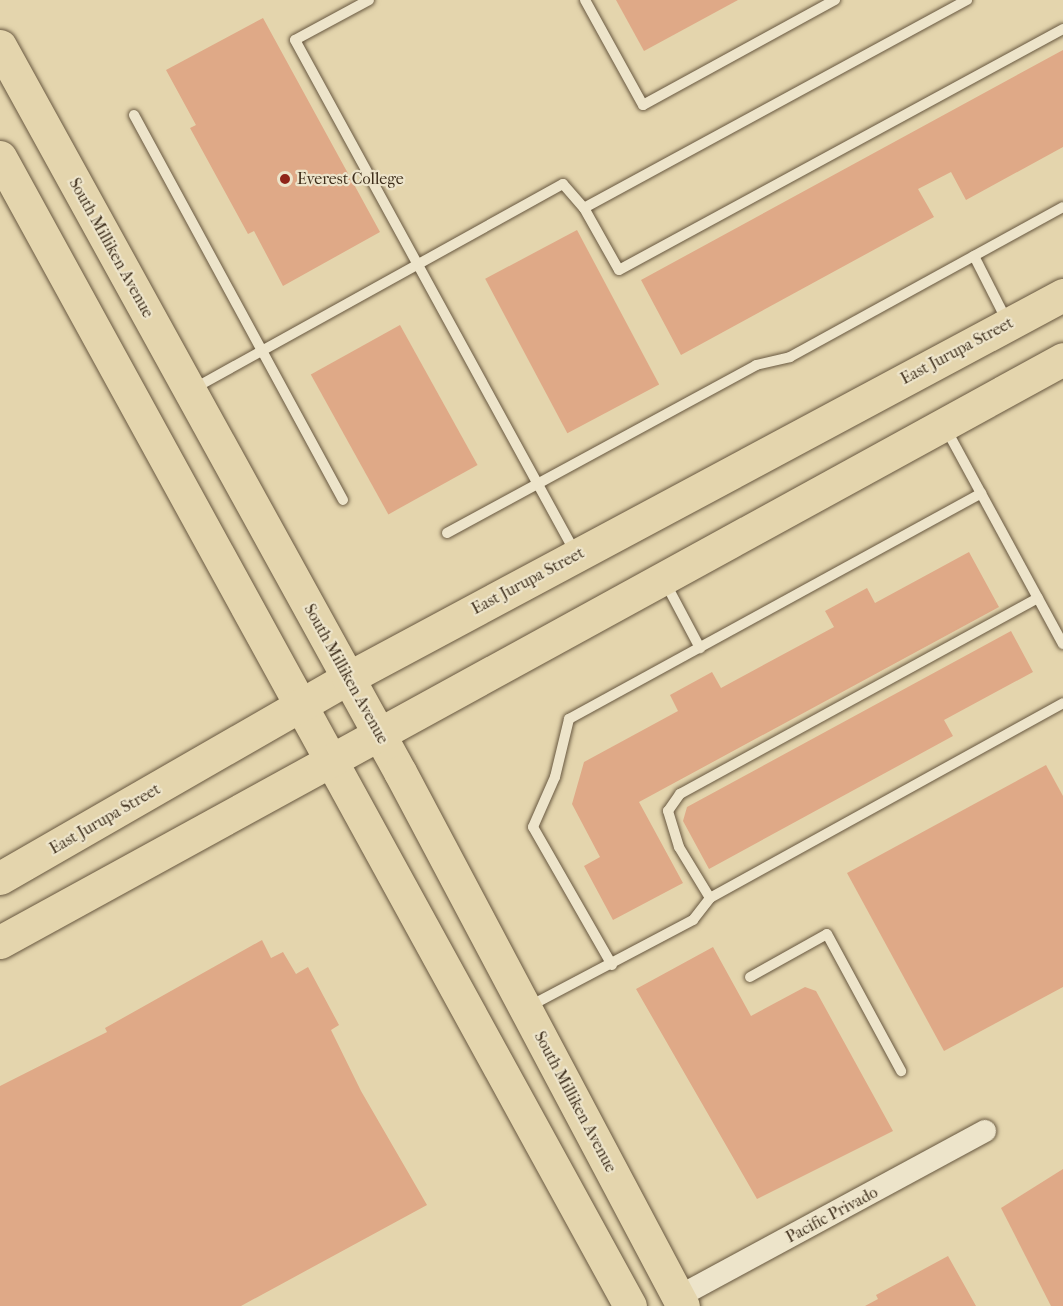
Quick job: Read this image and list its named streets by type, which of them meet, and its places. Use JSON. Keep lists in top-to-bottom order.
{
  "streets": {
    "main road": ["South Milliken Avenue", "East Jurupa Street"],
    "street": ["Pacific Privado"]
  },
  "crossings": [
    ["South Milliken Avenue", "East Jurupa Street"],
    ["South Milliken Avenue", "Pacific Privado"]
  ],
  "places": ["Everest College"]
}
